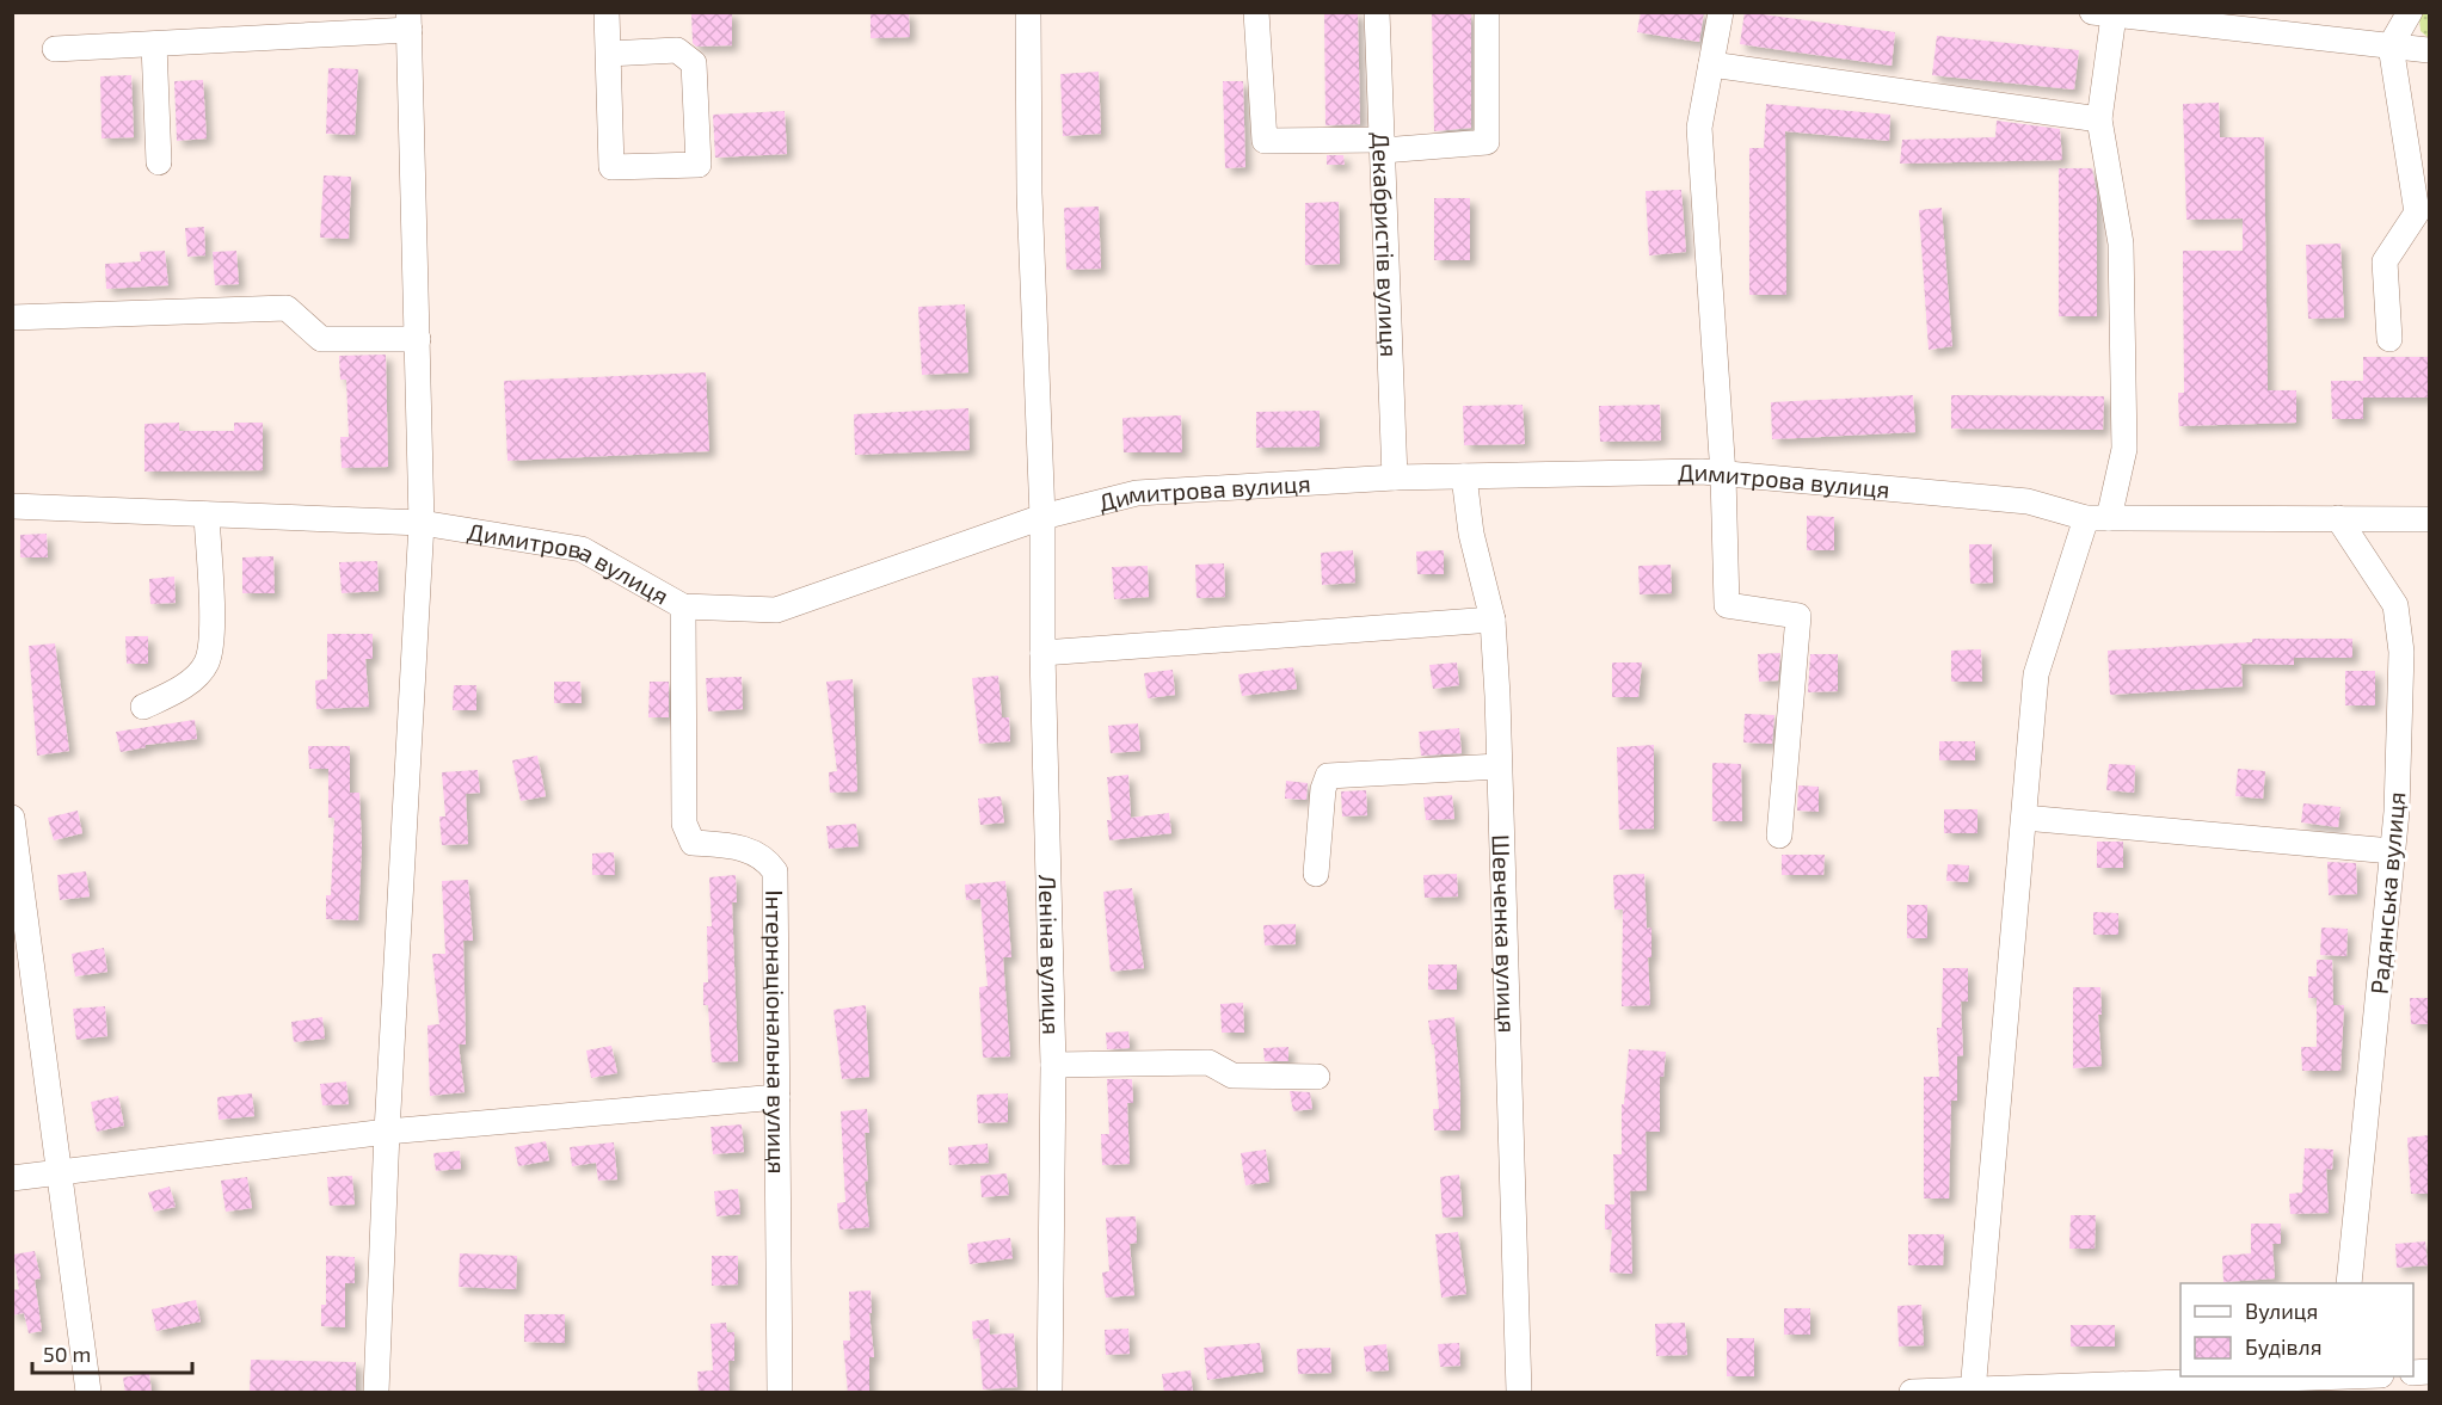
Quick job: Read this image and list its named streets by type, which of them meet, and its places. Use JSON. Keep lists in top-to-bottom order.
{
  "streets": {
    "street": [
      "Декабристів вулиця",
      "Димитрова вулиця",
      "Радянська вулиця",
      "Шевченка вулиця",
      "Леніна вулиця",
      "Інтернаціональна вулиця"
    ]
  },
  "crossings": [
    ["Декабристів вулиця", "Димитрова вулиця"],
    ["Димитрова вулиця", "Радянська вулиця"],
    ["Димитрова вулиця", "Шевченка вулиця"],
    ["Димитрова вулиця", "Леніна вулиця"],
    ["Димитрова вулиця", "Інтернаціональна вулиця"]
  ],
  "legend": ["Вулиця", "Будівля"],
  "scale_bar": "50 m"
}
